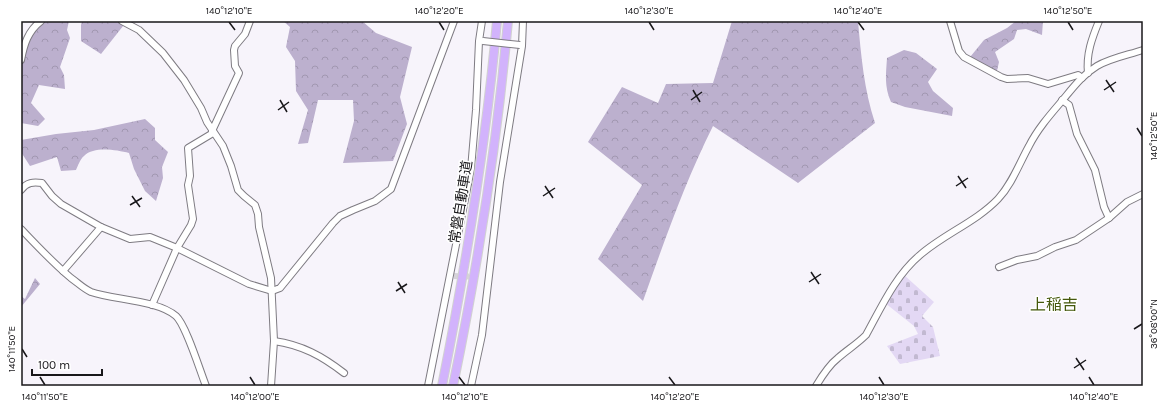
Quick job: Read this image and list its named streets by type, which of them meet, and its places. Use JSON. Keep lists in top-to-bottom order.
{
  "streets": {
    "highway": ["常磐自動車道"]
  },
  "districts": ["上稲吉"],
  "scale_bar": "100 m",
  "coordinates": [
    "140°12'10\"E",
    "140°12'20\"E",
    "140°12'30\"E",
    "140°12'40\"E",
    "140°12'50\"E",
    "36°08'00\"N",
    "140°11'50\"E",
    "140°12'00\"E"
  ]
}
